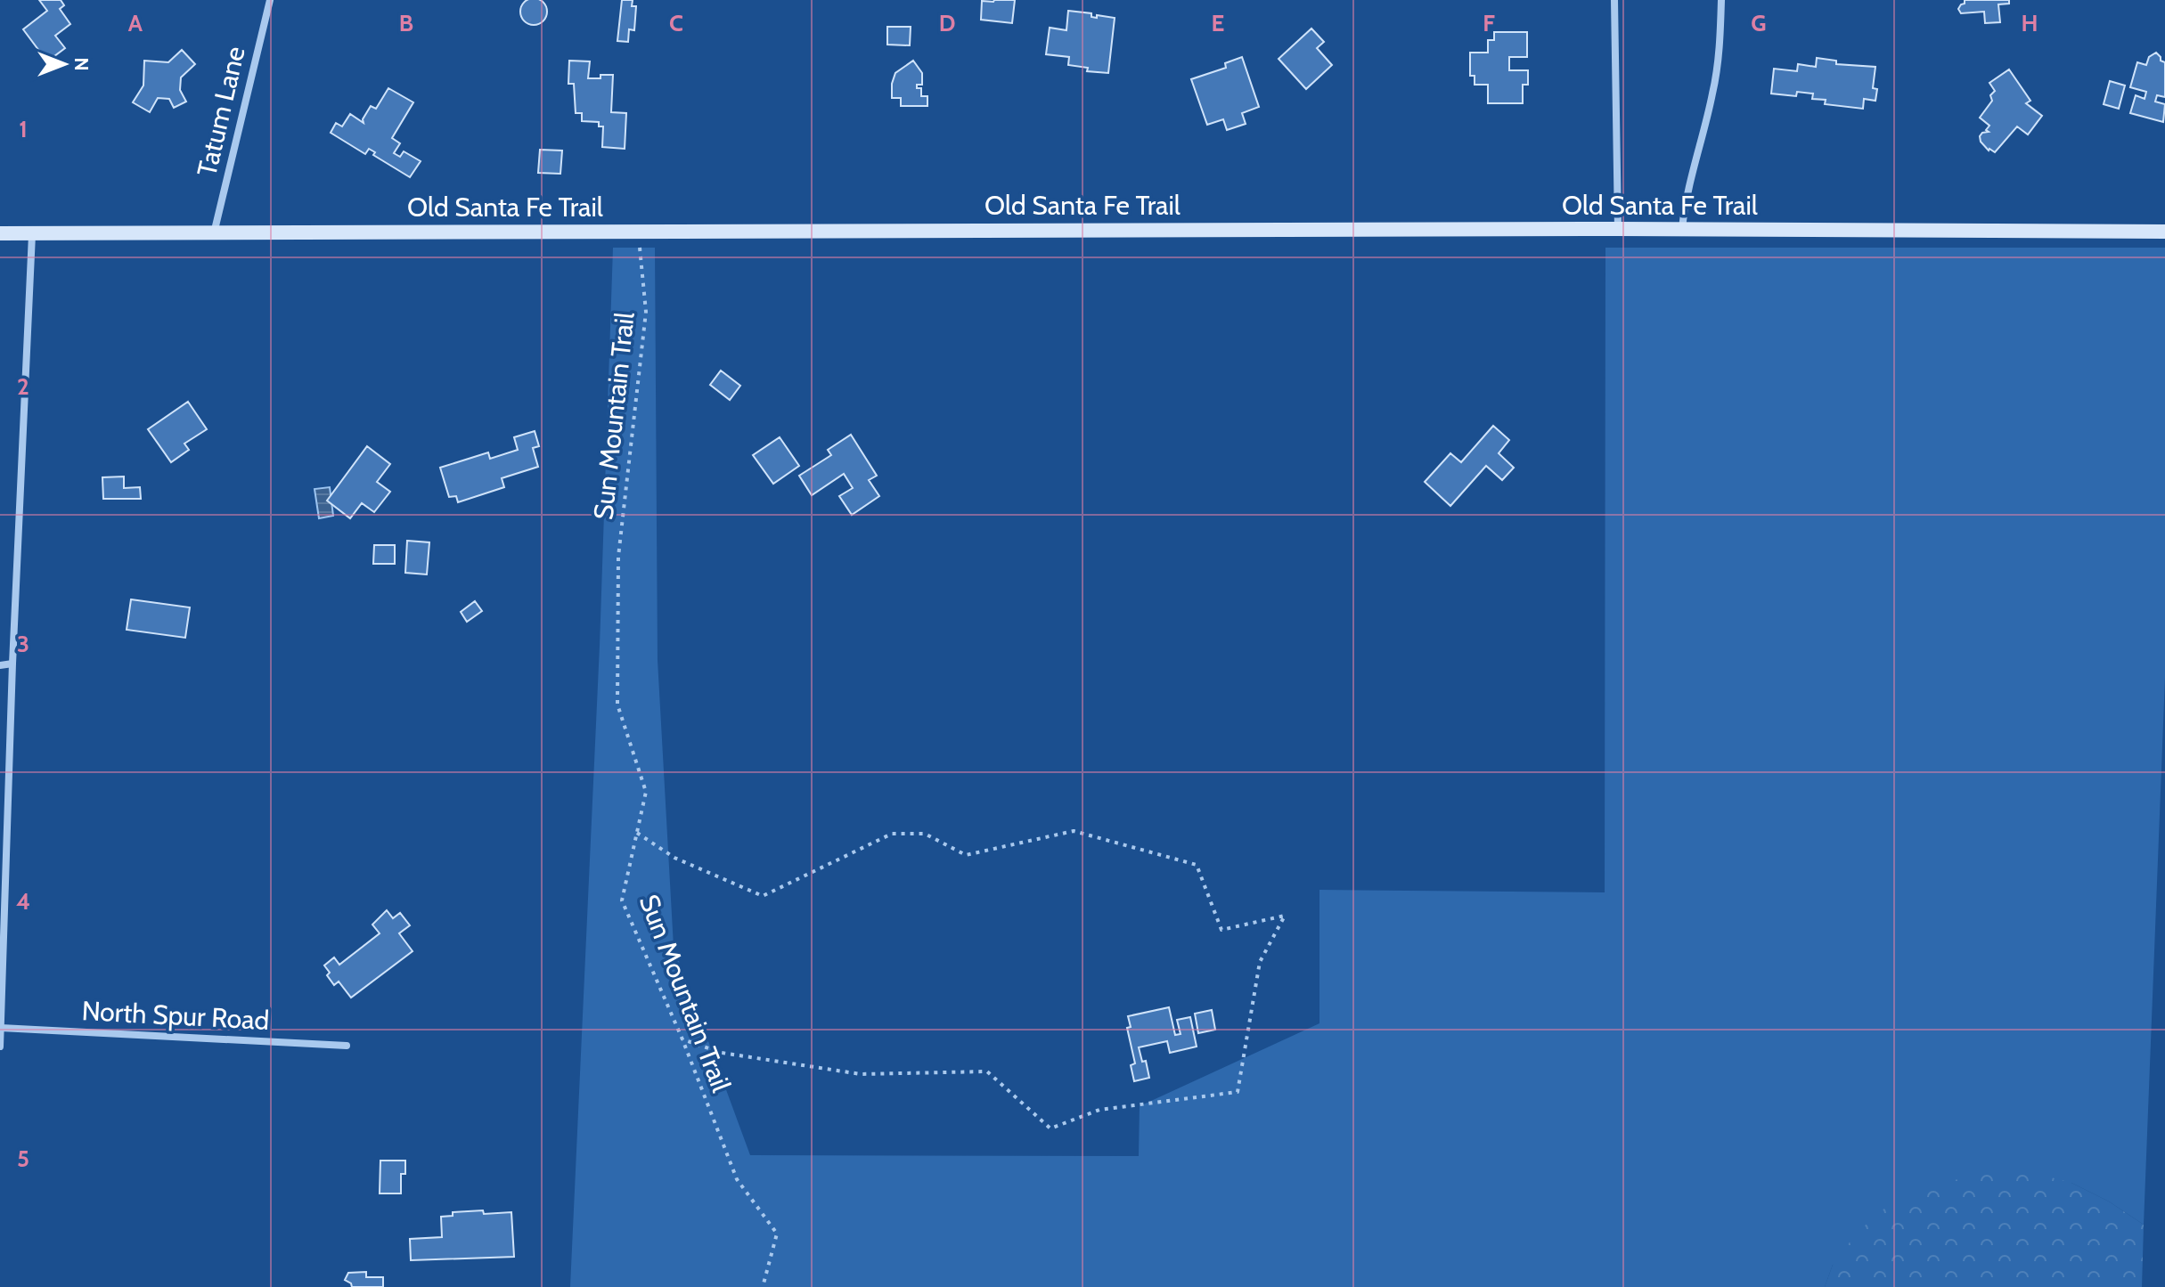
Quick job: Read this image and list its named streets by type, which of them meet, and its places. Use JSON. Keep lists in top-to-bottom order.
{
  "streets": {
    "street": ["Tatum Lane", "Old Santa Fe Trail", "North Spur Road"],
    "path": ["Sun Mountain Trail"]
  },
  "crossings": [
    ["Tatum Lane", "Old Santa Fe Trail"],
    ["Old Santa Fe Trail", "Sun Mountain Trail"]
  ],
  "north": "right",
  "grid": {
    "columns": [
      "A",
      "B",
      "C",
      "D",
      "E",
      "F",
      "G",
      "H"
    ],
    "rows": [
      "1",
      "2",
      "3",
      "4",
      "5"
    ]
  }
}
